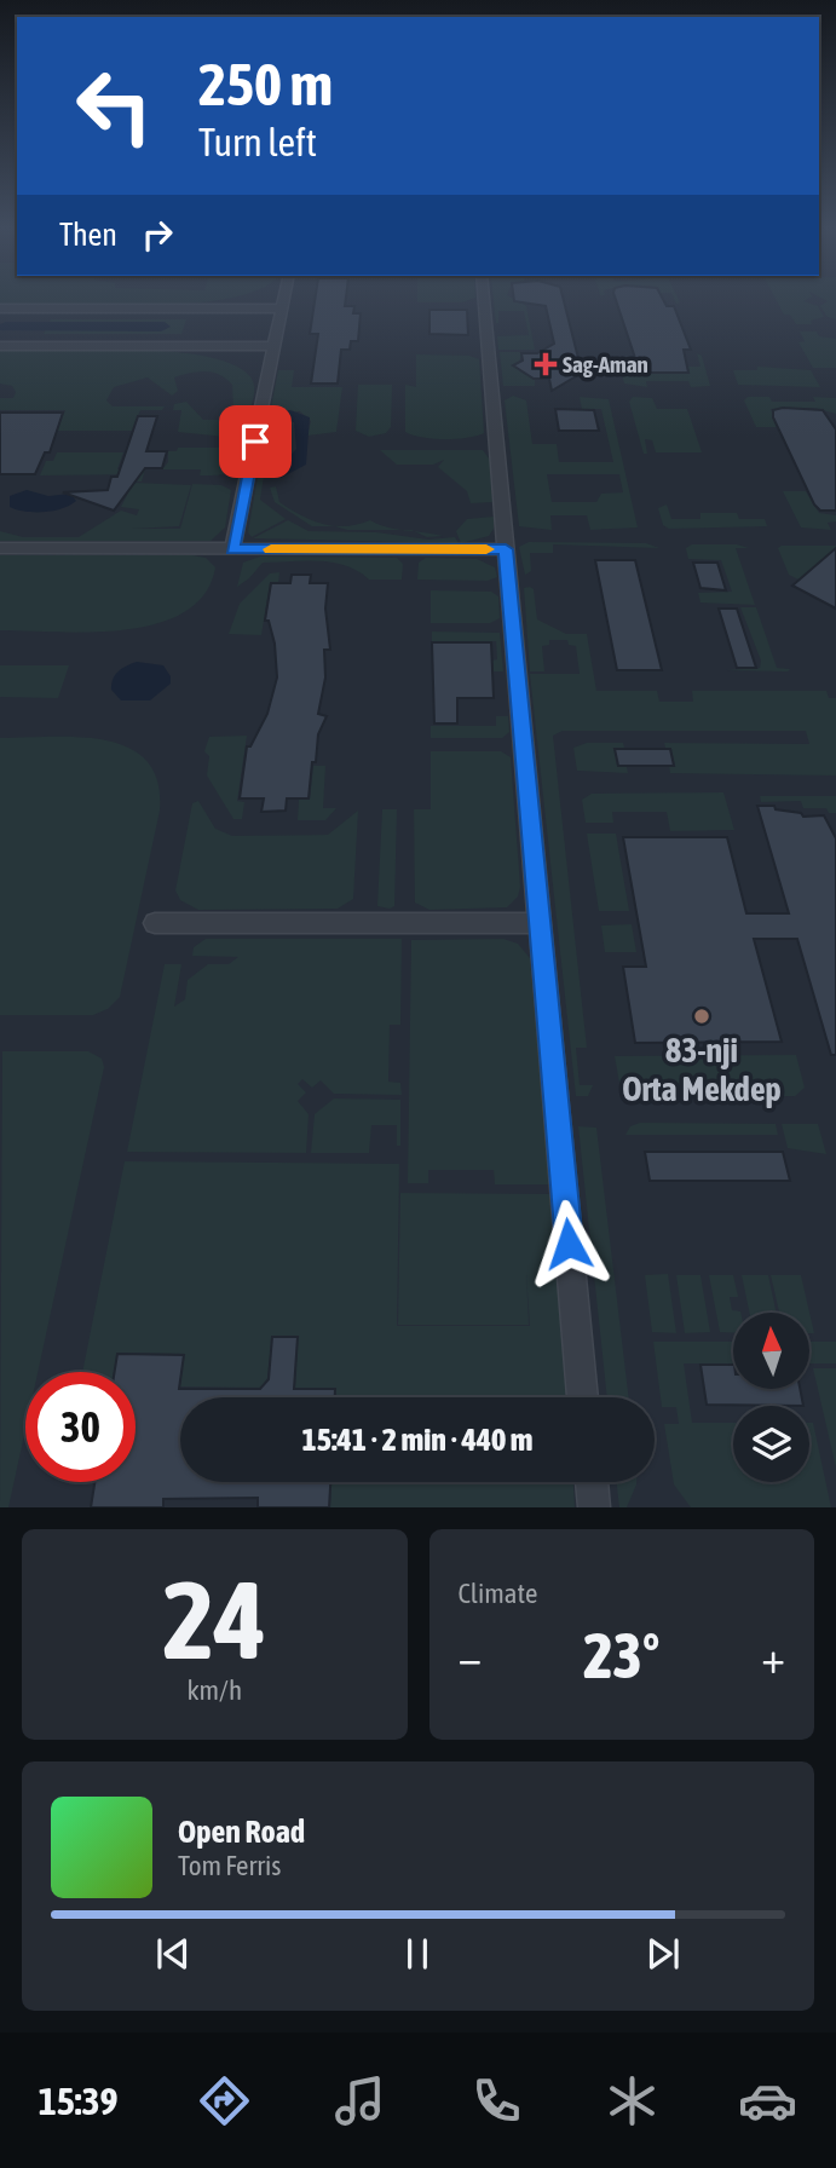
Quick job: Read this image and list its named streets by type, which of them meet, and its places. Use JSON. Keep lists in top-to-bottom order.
{
  "places": {
    "health": ["Sag-Aman"],
    "other": ["83-nji Orta Mekdep"]
  },
  "north": "top",
  "page": {
    "turn": ["250 m", "Turn left"],
    "then": "Then",
    "limit": "30",
    "trip": "15:41 · 2 min · 440 m",
    "tile": [
      ["24", "km/h"],
      "Climate"
    ],
    "heat": ["−", "23°", "+"],
    "song": ["Open Road", "Tom Ferris"],
    "tabs": "15:39"
  }
}
